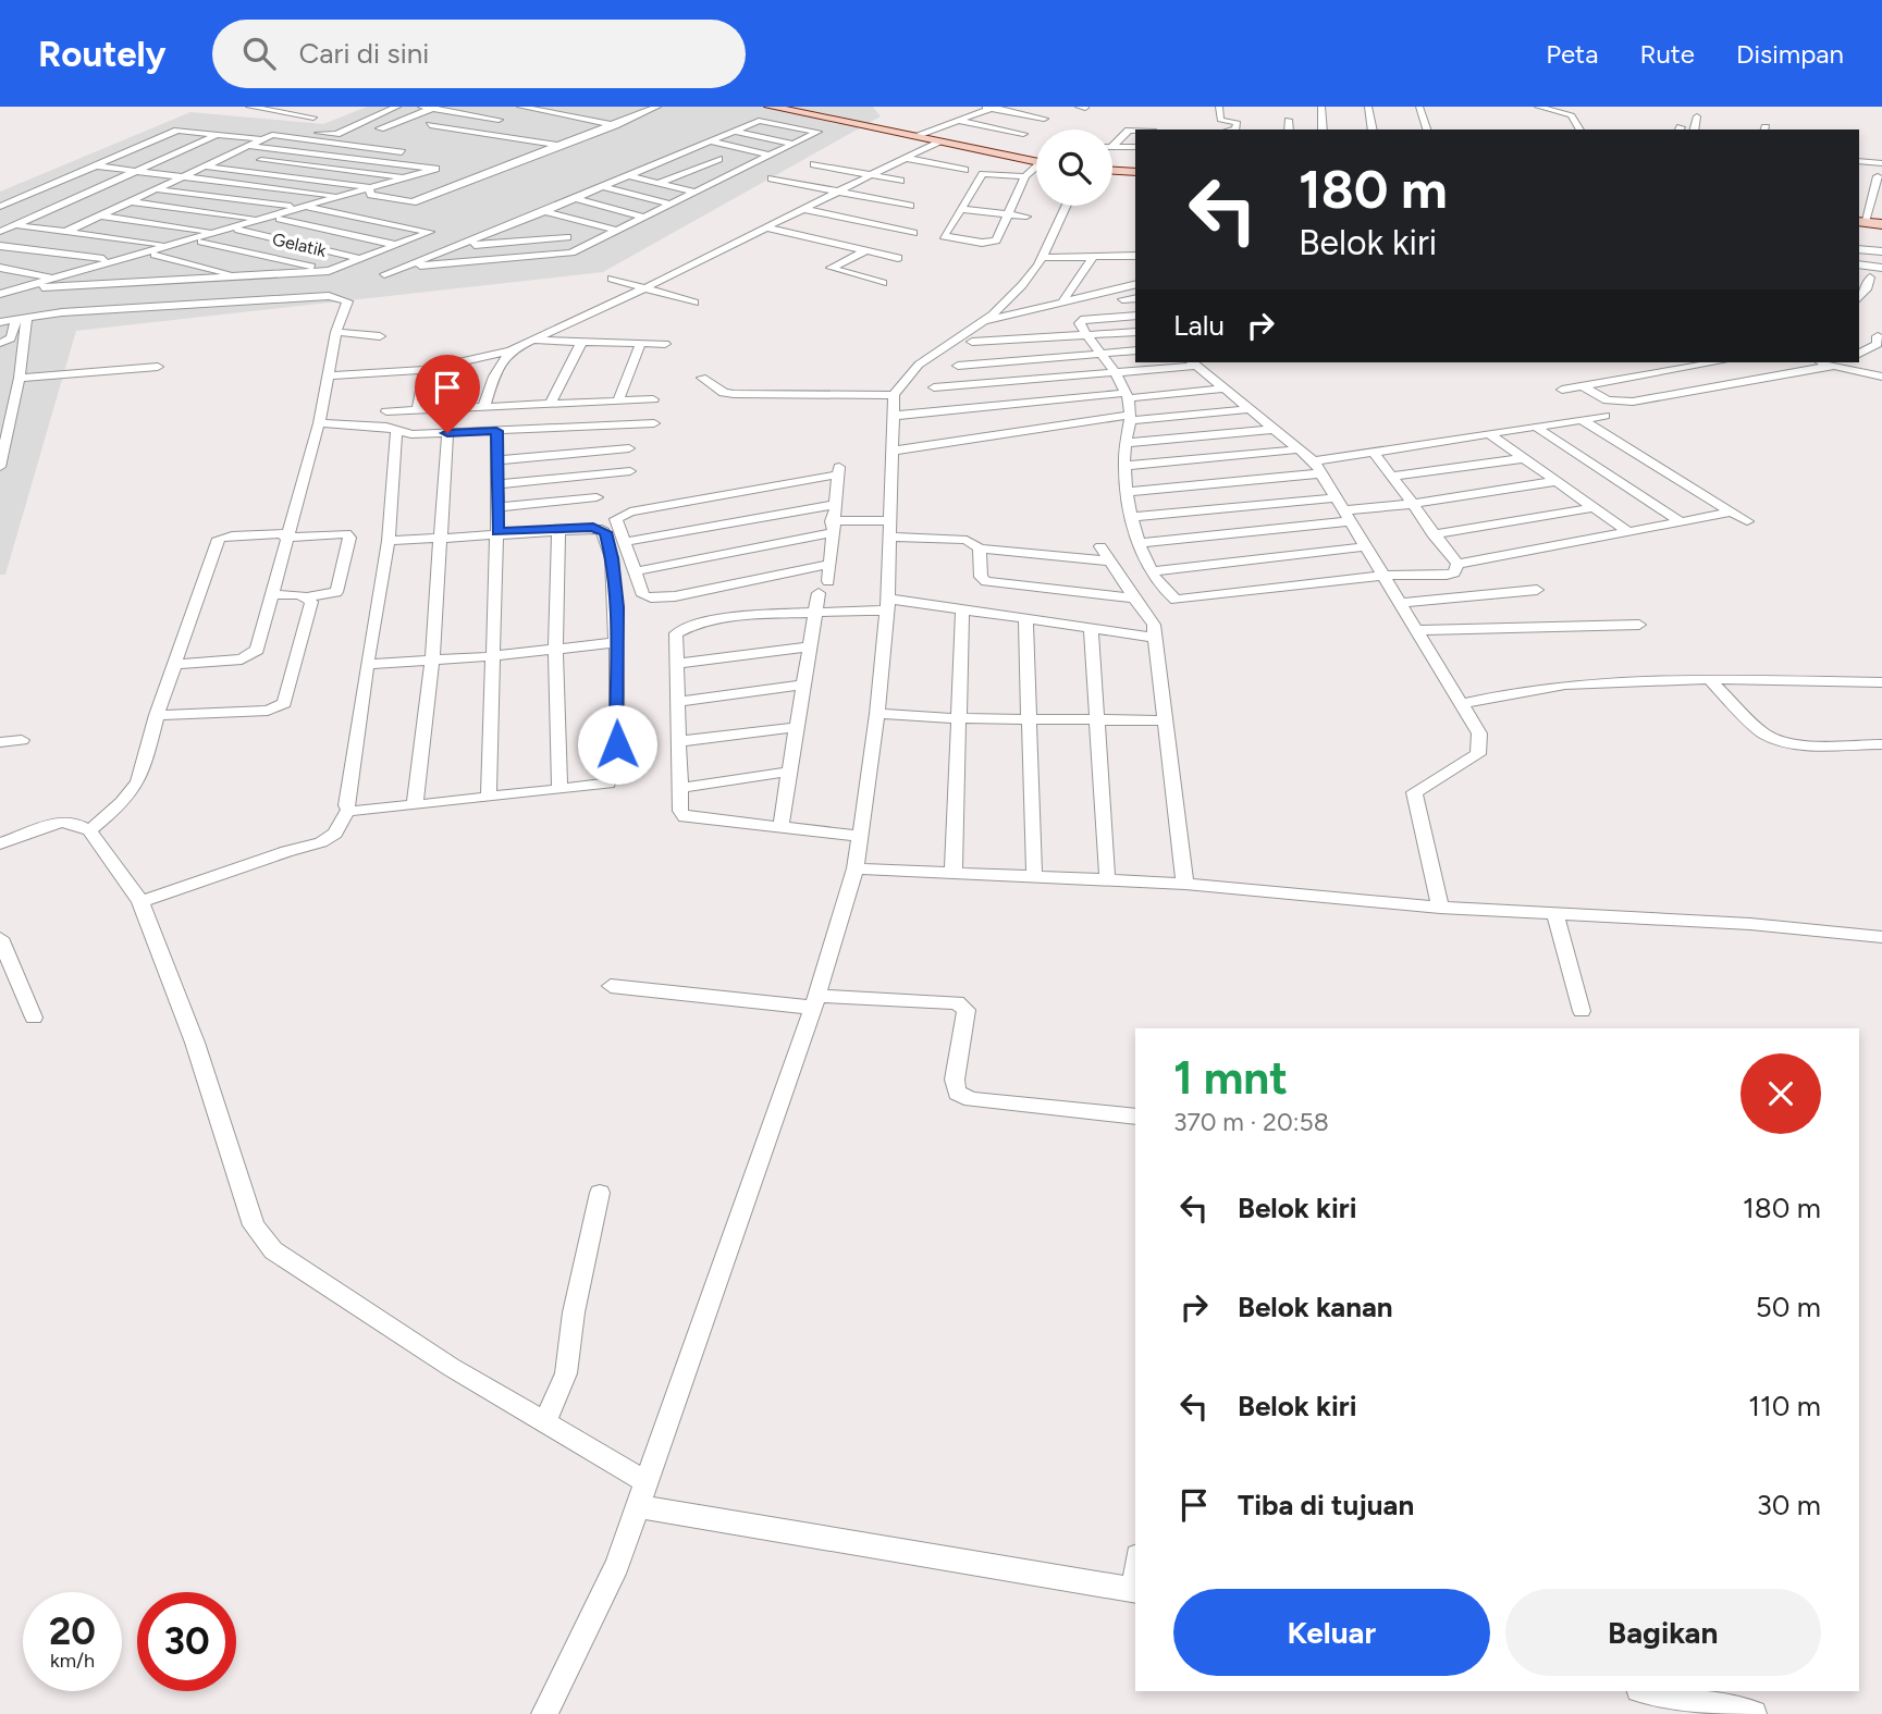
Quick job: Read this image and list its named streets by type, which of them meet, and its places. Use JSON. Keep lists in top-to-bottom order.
{
  "streets": {
    "street": ["Gelatik"]
  },
  "page": {
    "header": "Routely",
    "search": "Cari di sini",
    "nav": ["Peta", "Rute", "Disimpan"],
    "turn": ["180 m", "Belok kiri"],
    "then": "Lalu",
    "heading": ["1 mnt", "370 m · 20:58"],
    "list": [
      {
        "name": "Belok kiri",
        "value": "180 m"
      },
      {
        "name": "Belok kanan",
        "value": "50 m"
      },
      {
        "name": "Belok kiri",
        "value": "110 m"
      },
      {
        "name": "Tiba di tujuan",
        "value": "30 m"
      }
    ],
    "buttons": ["Keluar", "Bagikan"],
    "speed": "20 km/h",
    "limit": "30"
  }
}
